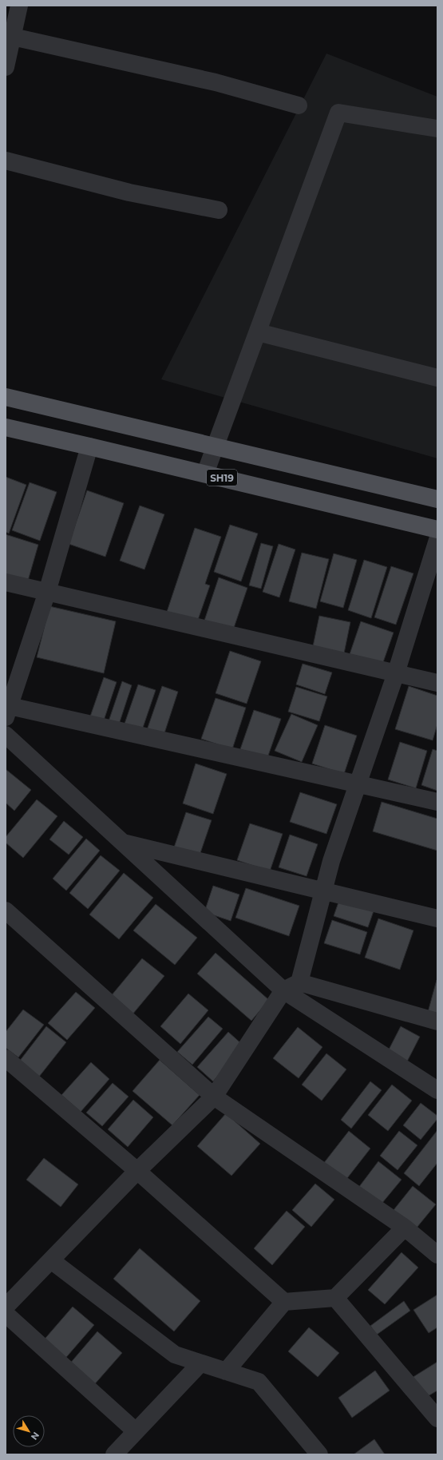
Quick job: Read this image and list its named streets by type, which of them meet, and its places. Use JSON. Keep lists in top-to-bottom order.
{
  "streets": {
    "main road": ["SH19"]
  },
  "north": "bottom right"
}
